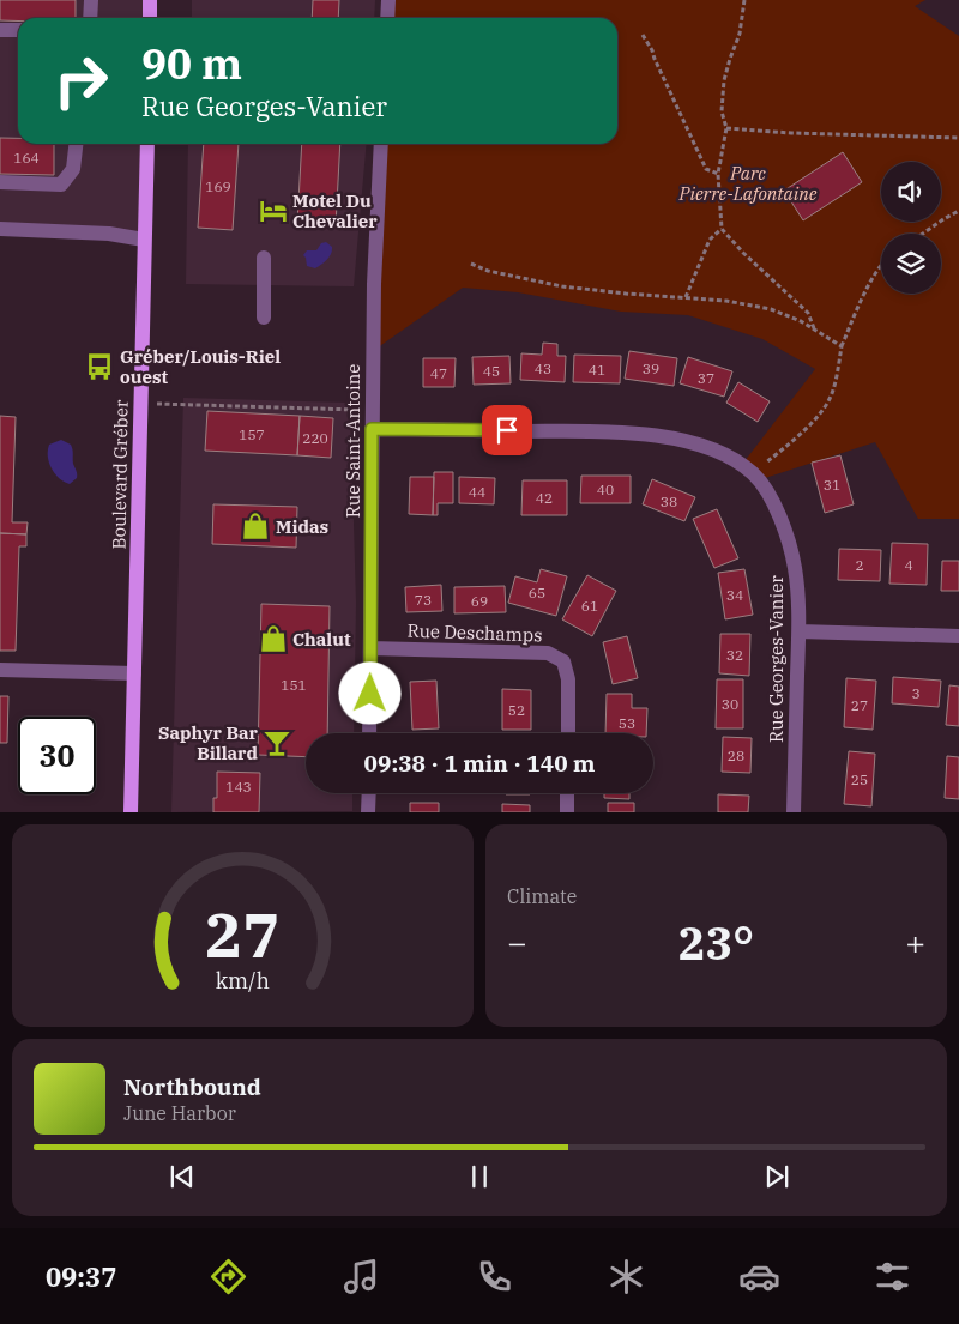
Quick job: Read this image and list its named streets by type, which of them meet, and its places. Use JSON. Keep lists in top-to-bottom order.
{
  "streets": {
    "main road": ["Boulevard Gréber"],
    "street": ["Rue Saint-Antoine", "Rue Deschamps", "Rue Georges-Vanier"]
  },
  "crossings": [
    ["Rue Saint-Antoine", "Rue Deschamps"],
    ["Rue Saint-Antoine", "Rue Georges-Vanier"]
  ],
  "parks": ["Parc Pierre-Lafontaine"],
  "places": {
    "hotel": ["Motel Du Chevalier"],
    "bus stop": ["Gréber/Louis-Riel ouest"],
    "shop": ["Midas", "Chalut"],
    "bar": ["Saphyr Bar Billard"]
  },
  "house_numbers": [
    "164",
    "169",
    "43",
    "39",
    "41",
    "45",
    "47",
    "37",
    "157",
    "220",
    "31",
    "40",
    "44",
    "42",
    "38",
    "2",
    "4",
    "65",
    "34",
    "73",
    "69",
    "61",
    "32",
    "151",
    "3",
    "30",
    "27",
    "52",
    "53",
    "28",
    "25",
    "143"
  ],
  "page": {
    "turn": ["90 m", "Rue Georges-Vanier"],
    "limit": "30",
    "trip": "09:38 · 1 min · 140 m",
    "tile": "Climate",
    "heat": ["−", "23°", "+"],
    "song": ["Northbound", "June Harbor"],
    "tabs": "09:37",
    "gauge": ["27", "km/h"]
  }
}
